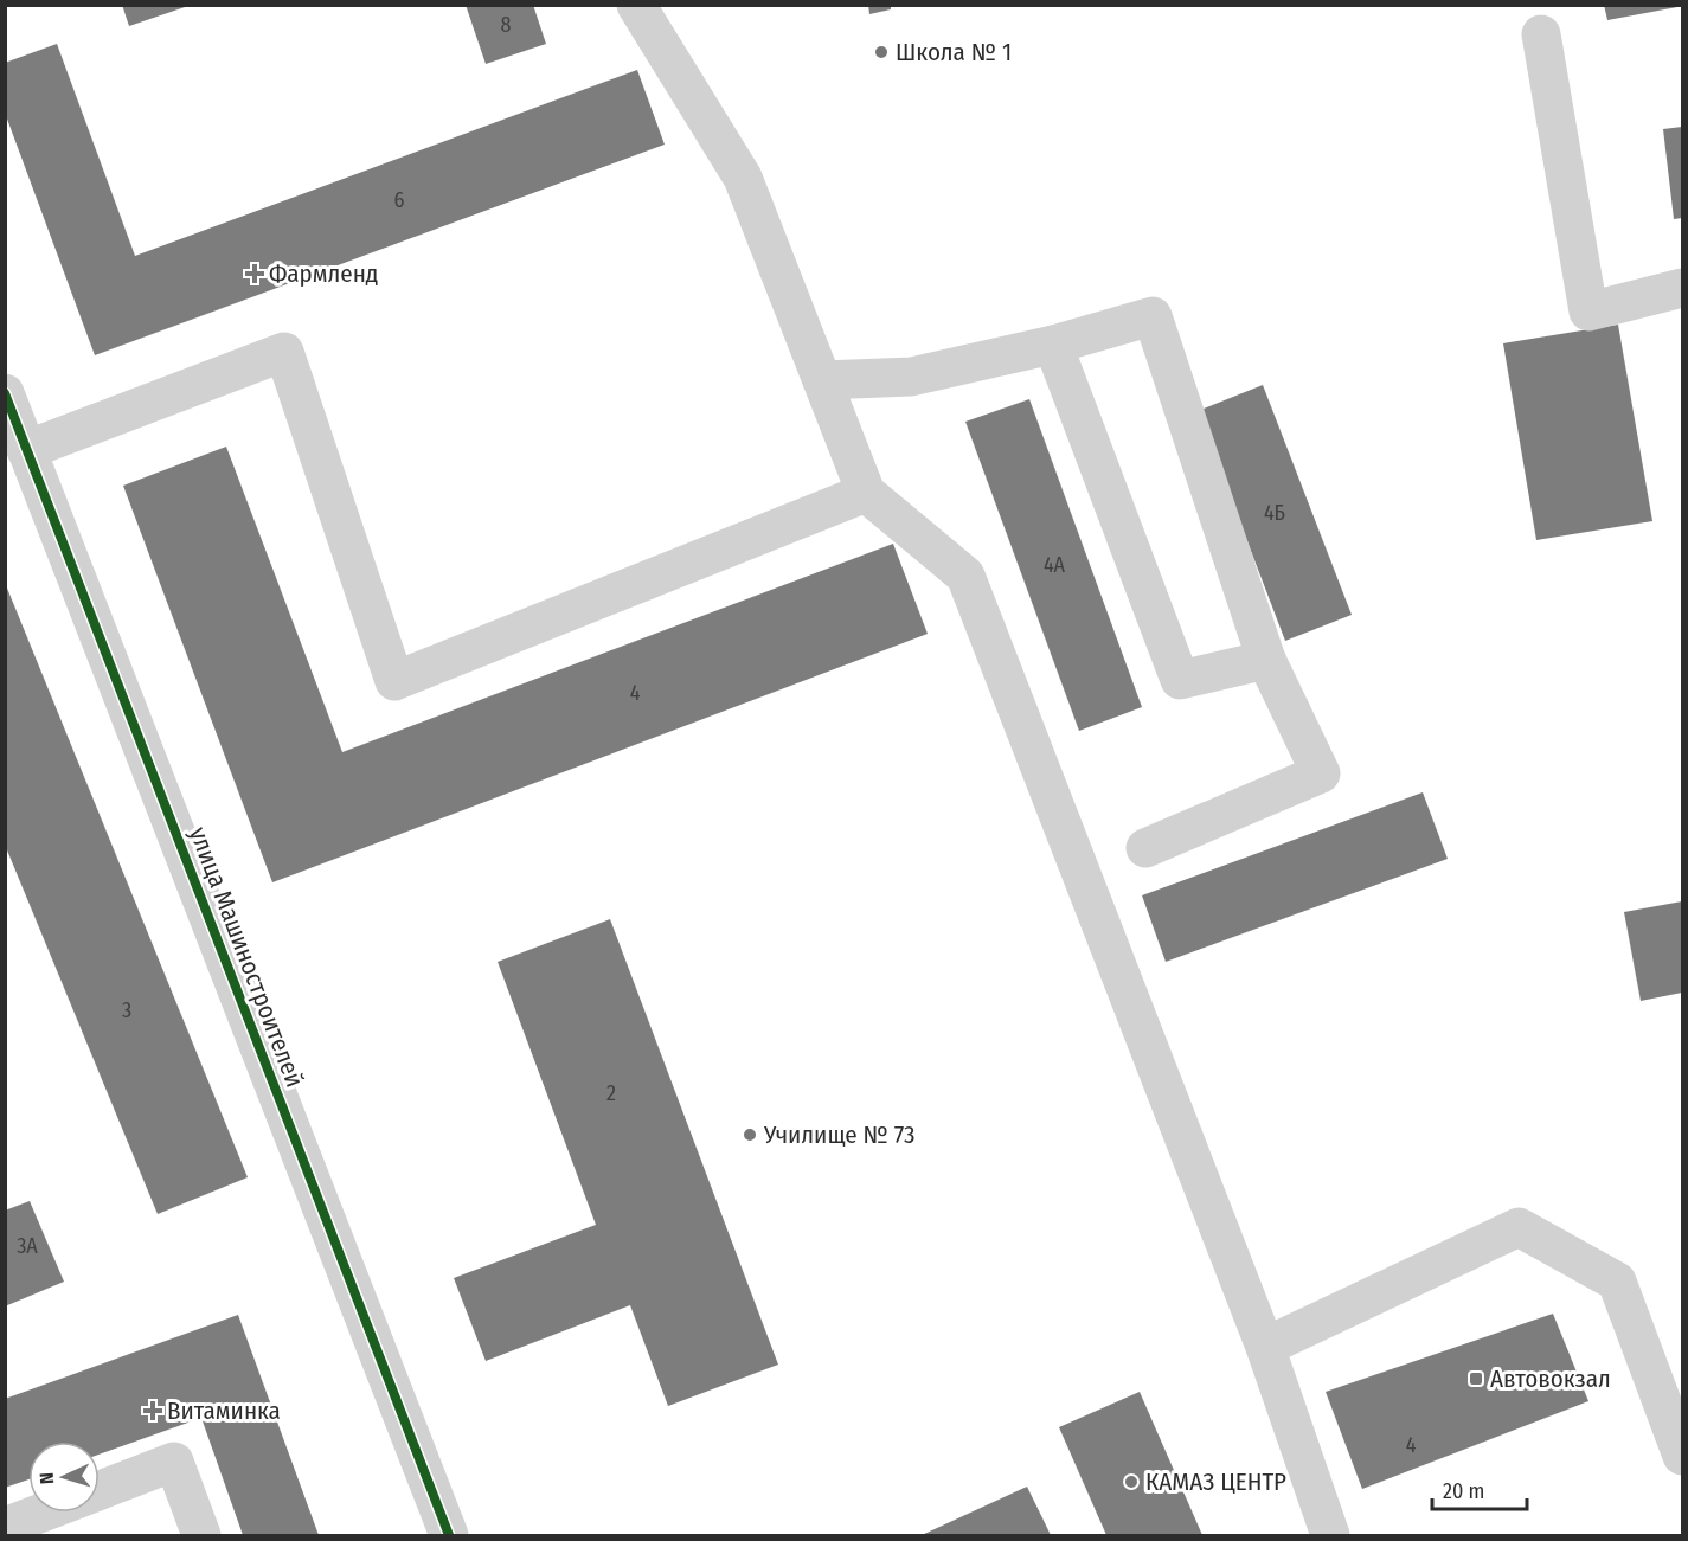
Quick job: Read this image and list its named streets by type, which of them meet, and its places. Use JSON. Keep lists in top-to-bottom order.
{
  "streets": {
    "street": ["улица Машиностроителей"]
  },
  "places": {
    "other": ["Школа № 1", "Училище № 73", "КАМАЗ ЦЕНТР"],
    "health": ["Фармленд", "Витаминка"],
    "transit": ["Автовокзал"]
  },
  "house_numbers": [
    "8",
    "6",
    "4Б",
    "4А",
    "4",
    "3",
    "2",
    "3А",
    "4"
  ],
  "scale_bar": "20 m",
  "north": "left"
}
